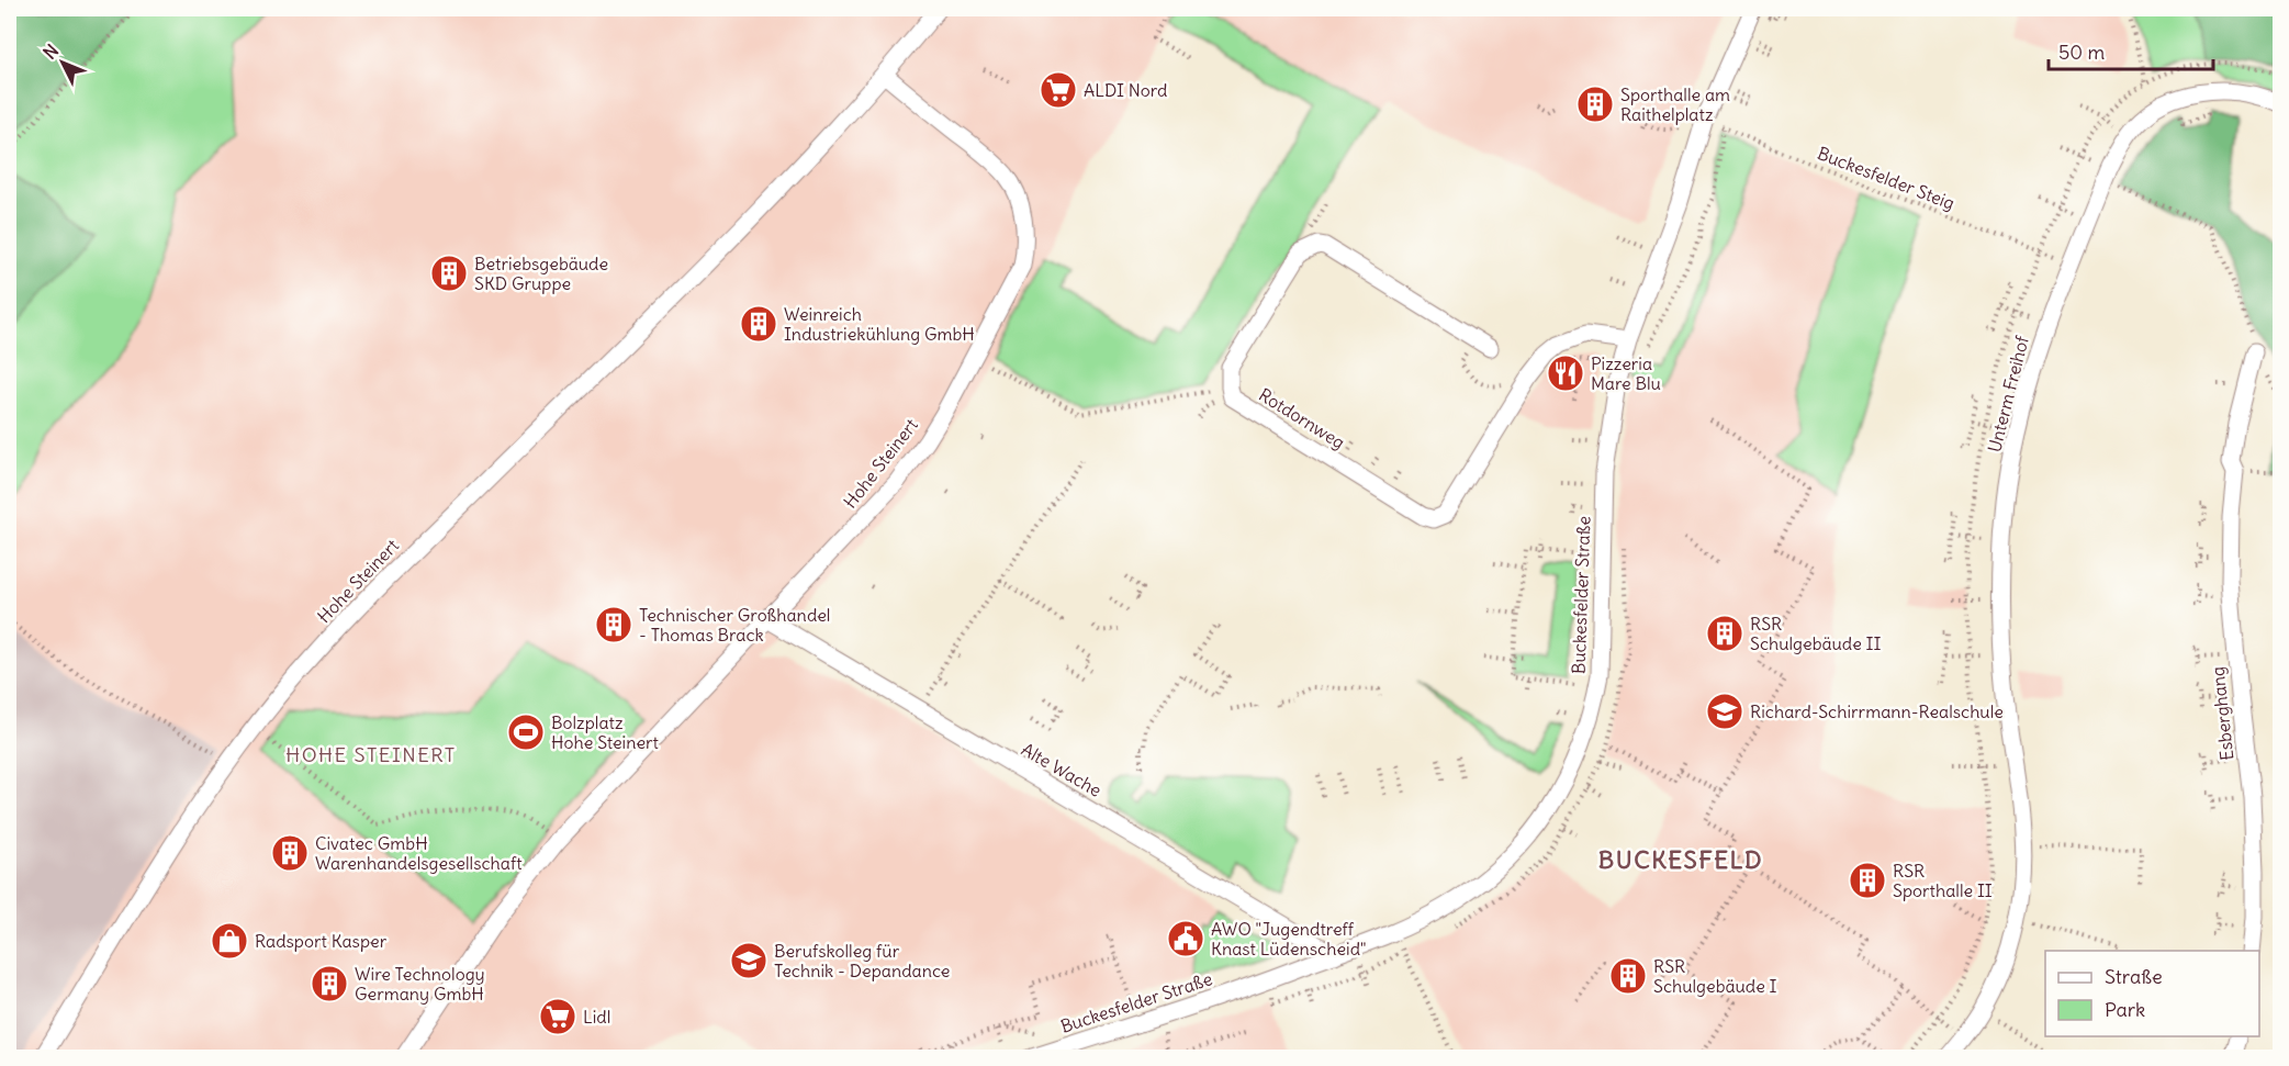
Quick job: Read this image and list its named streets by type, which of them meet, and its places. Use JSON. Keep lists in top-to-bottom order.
{
  "streets": {
    "street": [
      "Unterm Freihof",
      "Rotdornweg",
      "Hohe Steinert",
      "Buckesfelder Straße",
      "Esberghang",
      "Alte Wache"
    ],
    "path": ["Buckesfelder Steig"]
  },
  "crossings": [
    ["Buckesfelder Steig", "Unterm Freihof"],
    ["Rotdornweg", "Buckesfelder Straße"],
    ["Hohe Steinert", "Alte Wache"],
    ["Buckesfelder Straße", "Alte Wache"]
  ],
  "districts": ["HOHE STEINERT", "BUCKESFELD"],
  "places": {
    "supermarket": ["ALDI Nord", "Lidl"],
    "building": [
      "Sporthalle am Raithelplatz",
      "Betriebsgebäude SKD Gruppe",
      "Weinreich Industriekühlung GmbH",
      "Technischer Großhandel - Thomas Brack",
      "RSR Schulgebäude II",
      "Civatec GmbH Warenhandelsgesellschaft",
      "RSR Sporthalle II",
      "RSR Schulgebäude I",
      "Wire Technology Germany GmbH"
    ],
    "restaurant": ["Pizzeria Mare Blu"],
    "school or university": ["Richard-Schirrmann-Realschule", "Berufskolleg für Technik - Depandance"],
    "sports": ["Bolzplatz Hohe Steinert"],
    "public building": ["AWO \"Jugendtreff Knast Lüdenscheid\""],
    "shop": ["Radsport Kasper"]
  },
  "legend": ["Straße", "Park"],
  "scale_bar": "50 m",
  "north": "top left"
}
